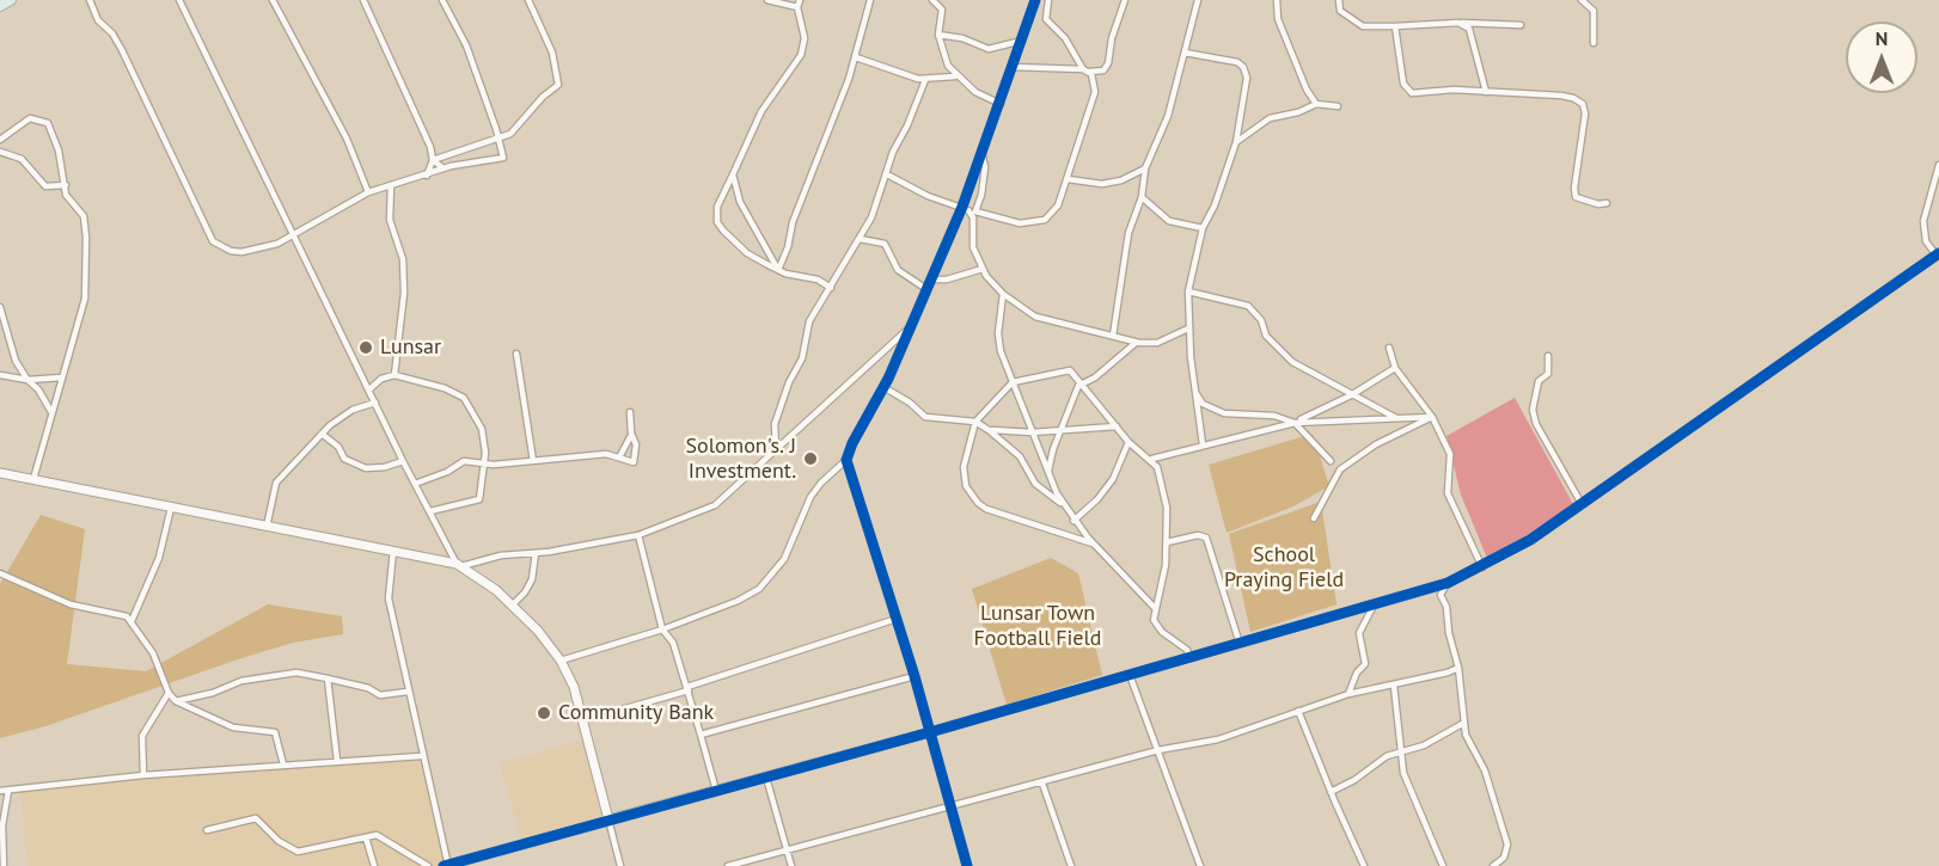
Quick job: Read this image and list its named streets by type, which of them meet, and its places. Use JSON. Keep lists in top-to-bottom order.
{
  "parks": ["School Praying Field", "Lunsar Town Football Field"],
  "places": ["Lunsar", "Solomon's. J Investment.", "Community Bank"],
  "north": "top"
}
